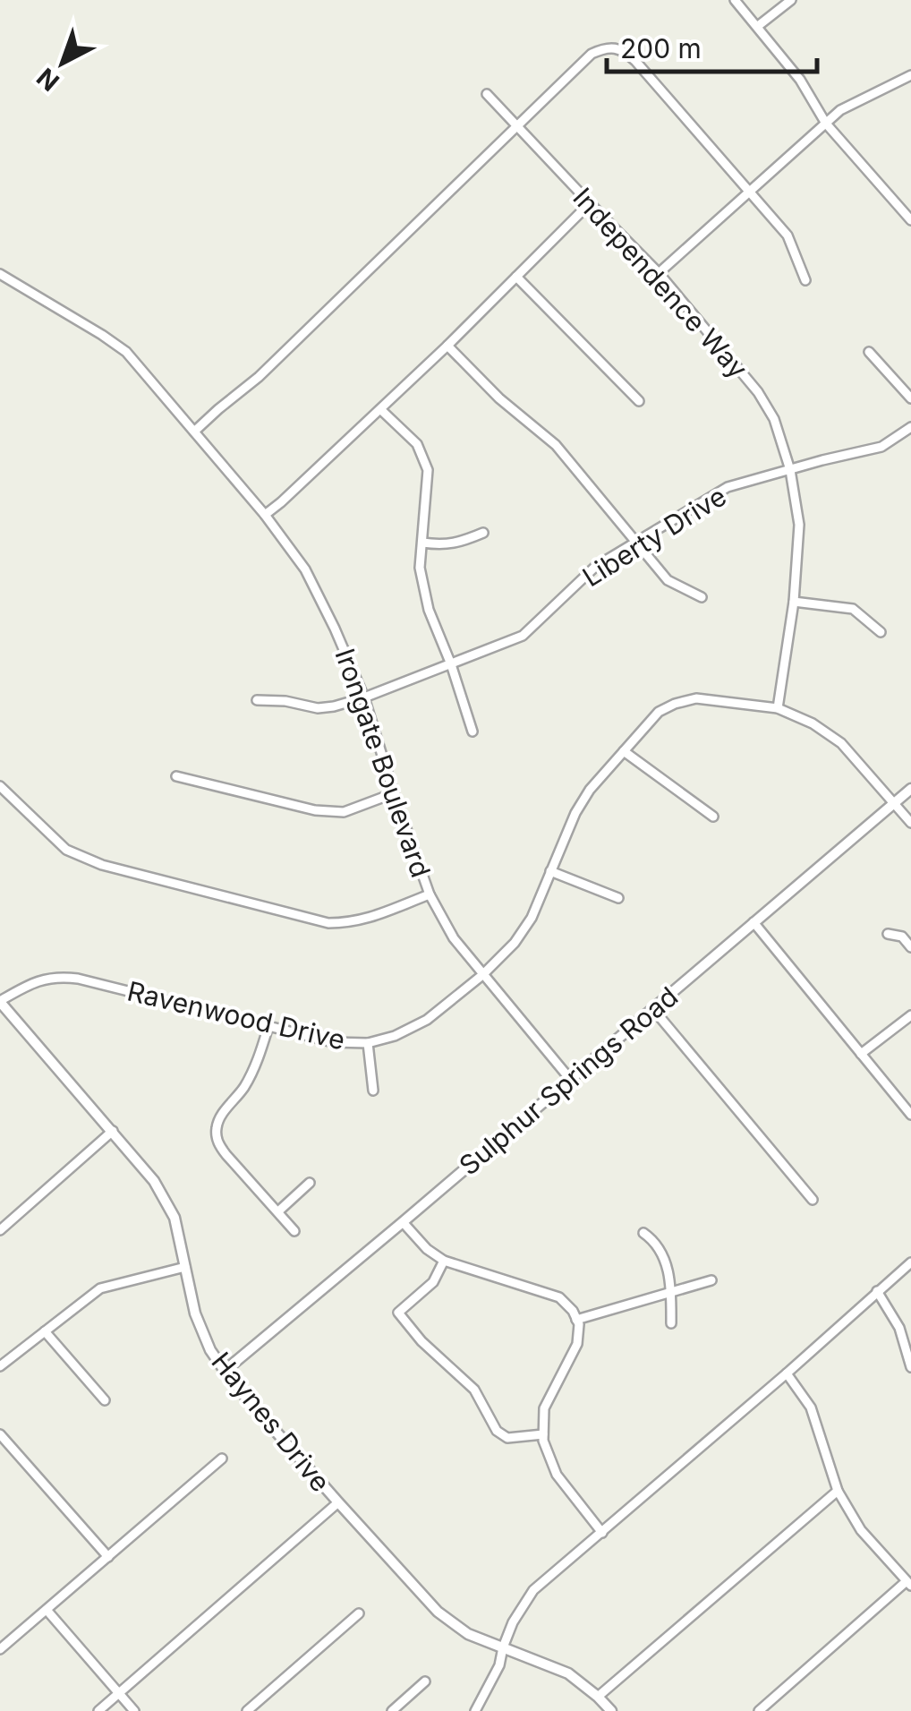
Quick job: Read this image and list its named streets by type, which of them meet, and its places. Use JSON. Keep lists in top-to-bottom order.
{
  "streets": {
    "street": [
      "Independence Way",
      "Liberty Drive",
      "Irongate Boulevard",
      "Ravenwood Drive",
      "Sulphur Springs Road",
      "Haynes Drive"
    ]
  },
  "crossings": [
    ["Independence Way", "Liberty Drive"],
    ["Independence Way", "Ravenwood Drive"],
    ["Liberty Drive", "Irongate Boulevard"],
    ["Irongate Boulevard", "Ravenwood Drive"],
    ["Irongate Boulevard", "Sulphur Springs Road"],
    ["Ravenwood Drive", "Sulphur Springs Road"],
    ["Ravenwood Drive", "Haynes Drive"],
    ["Sulphur Springs Road", "Haynes Drive"]
  ],
  "scale_bar": "200 m",
  "north": "bottom left"
}
